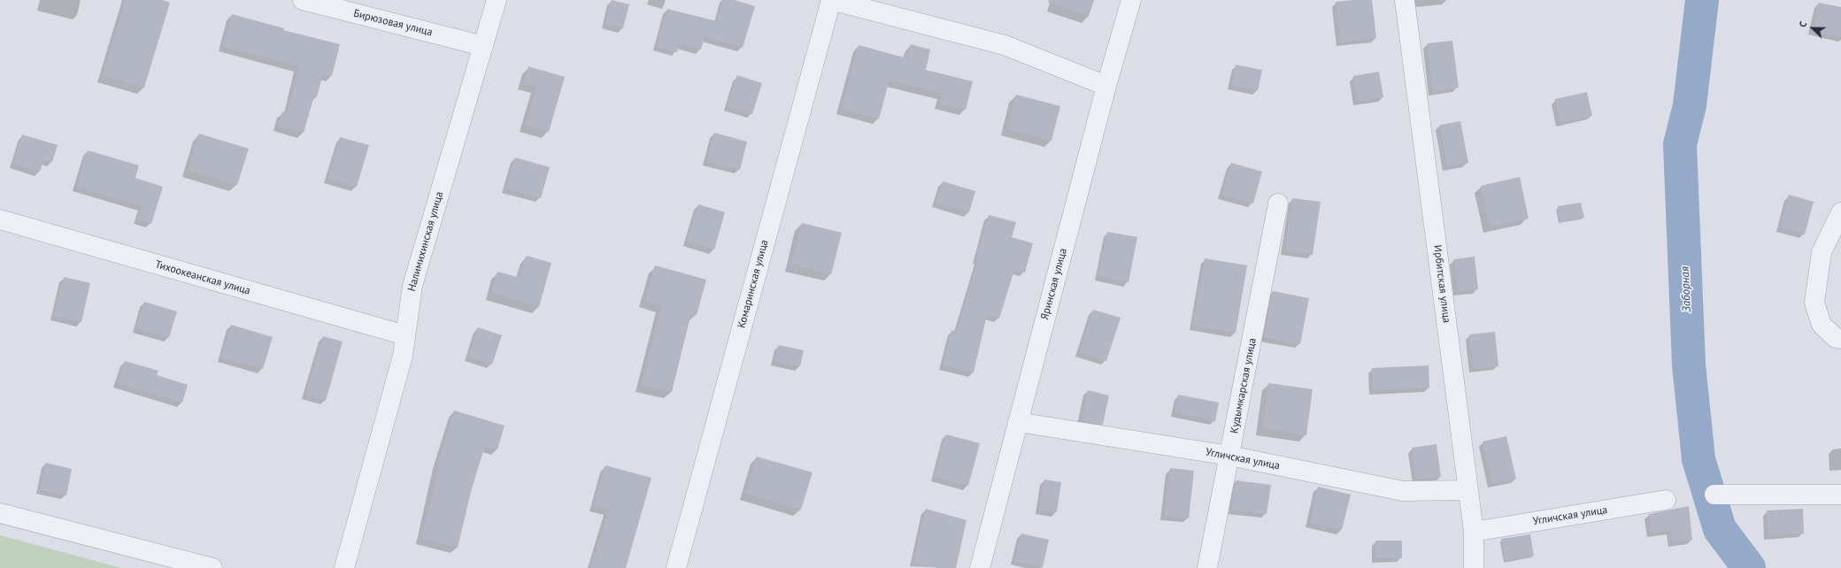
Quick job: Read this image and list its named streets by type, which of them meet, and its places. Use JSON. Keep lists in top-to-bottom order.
{
  "streets": {
    "street": [
      "Бирюзовая улица",
      "Налимихинская улица",
      "Тихоокеанская улица",
      "Комаринская улица",
      "Яринская улица",
      "Ирбитская улица",
      "Кудымкарская улица",
      "Угличская улица"
    ]
  },
  "crossings": [
    ["Бирюзовая улица", "Налимихинская улица"],
    ["Налимихинская улица", "Тихоокеанская улица"],
    ["Яринская улица", "Угличская улица"],
    ["Ирбитская улица", "Угличская улица"],
    ["Кудымкарская улица", "Угличская улица"]
  ],
  "water": ["Заборная"],
  "north": "left"
}
